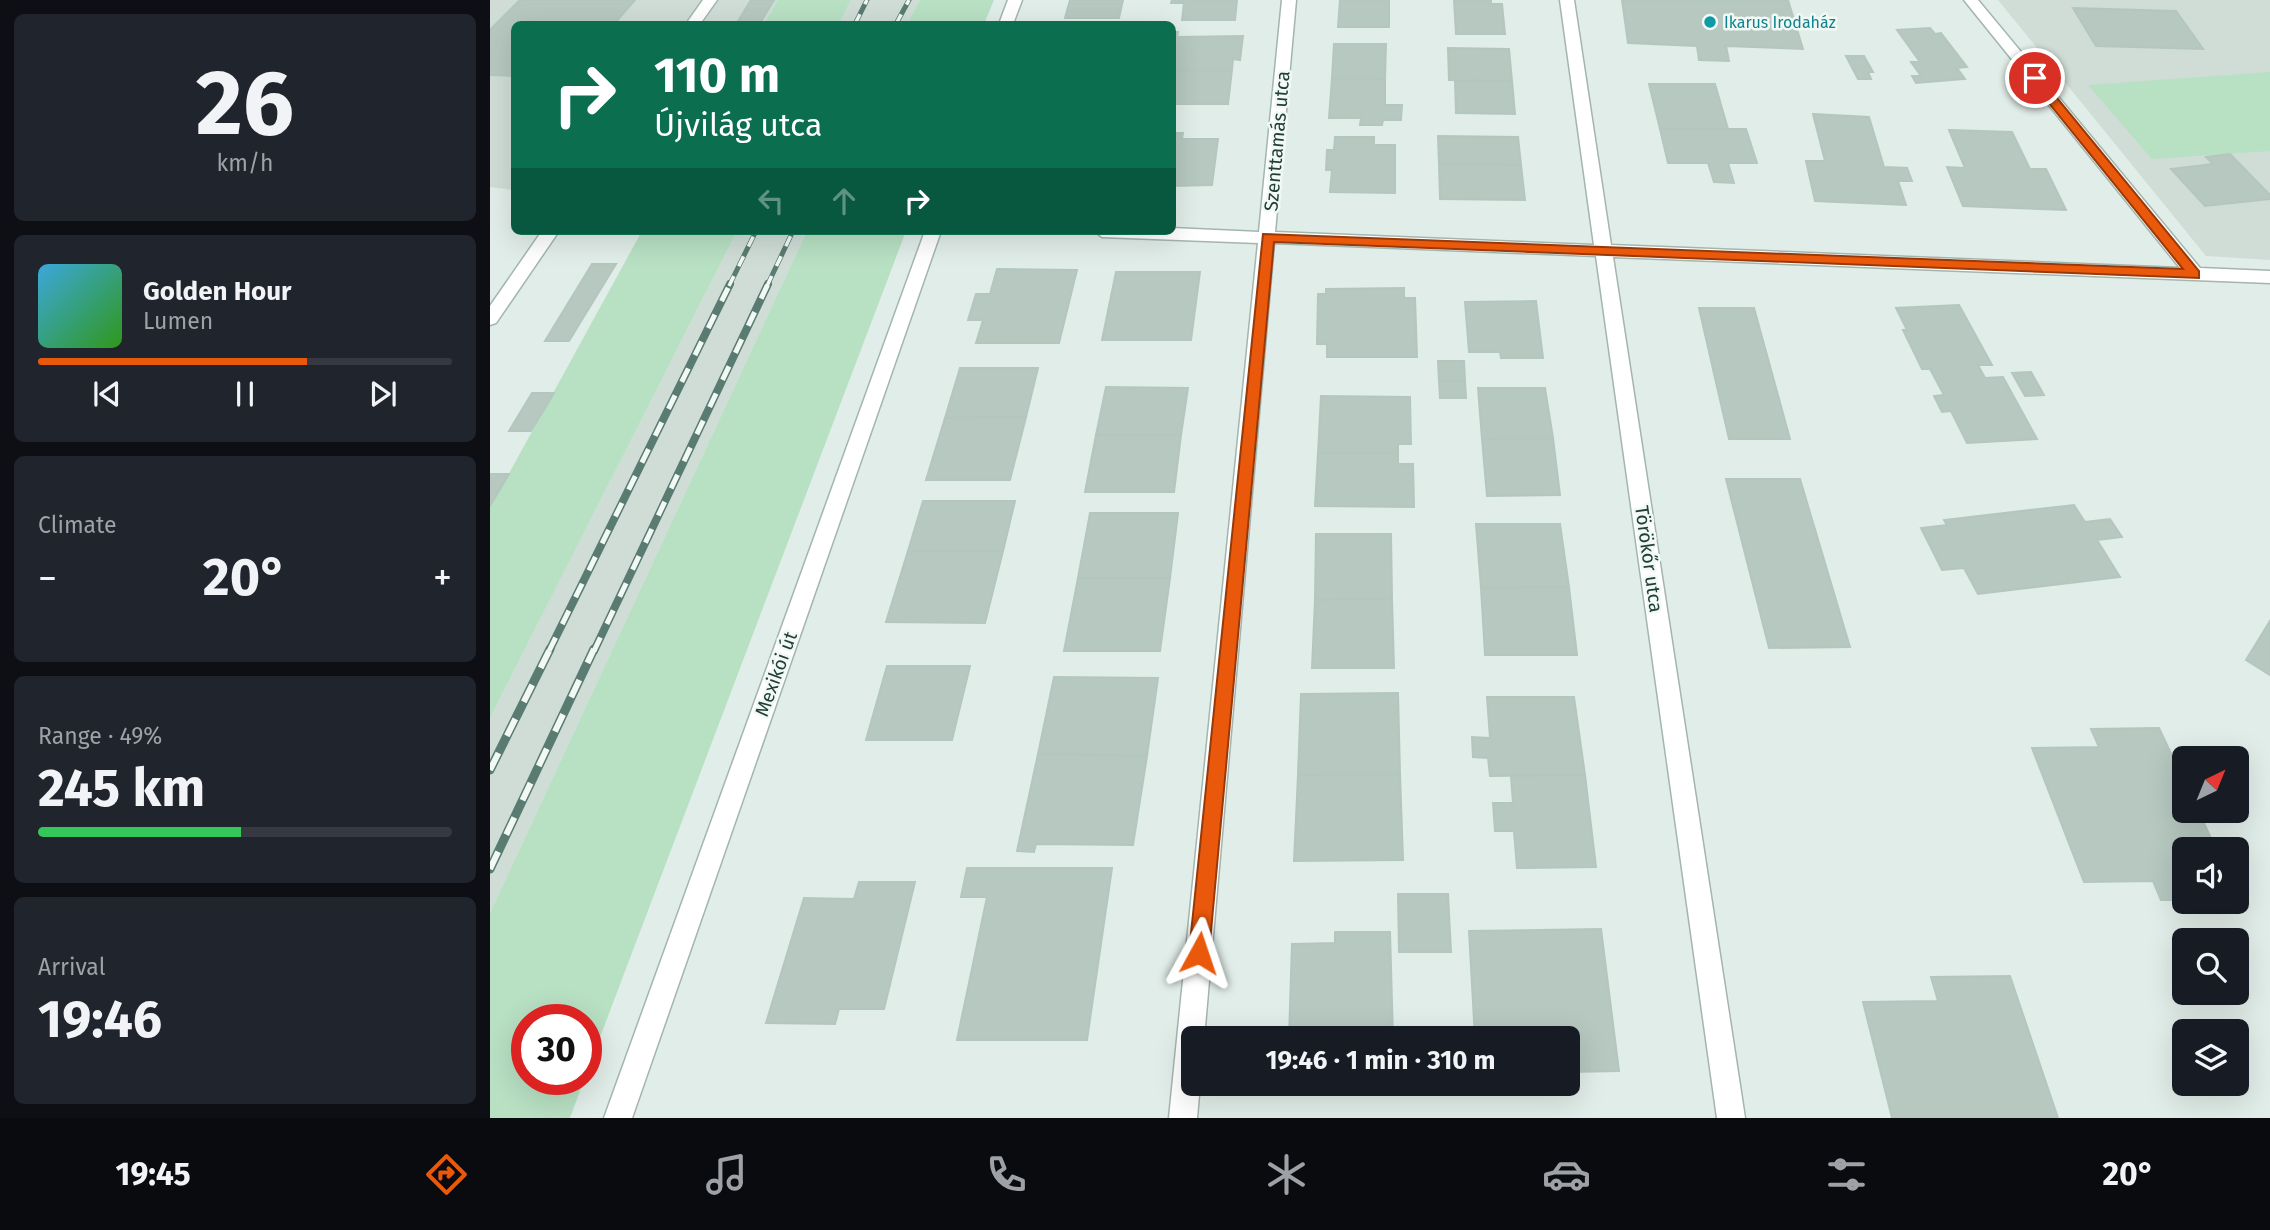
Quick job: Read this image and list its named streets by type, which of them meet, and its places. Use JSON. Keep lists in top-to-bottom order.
{
  "streets": {
    "street": ["Szenttamás utca", "Törökőr utca", "Mexikói út"]
  },
  "places": ["Ikarus Irodaház"],
  "north": "top right",
  "page": {
    "tile": [
      ["26", "km/h"],
      "Climate",
      ["Range · 49%", "245 km"],
      ["Arrival", "19:46"]
    ],
    "turn": ["110 m", "Újvilág utca"],
    "song": ["Golden Hour", "Lumen"],
    "heat": ["−", "20°", "+"],
    "limit": "30",
    "trip": "19:46 · 1 min · 310 m",
    "tabs": ["19:45", "20°"]
  }
}
